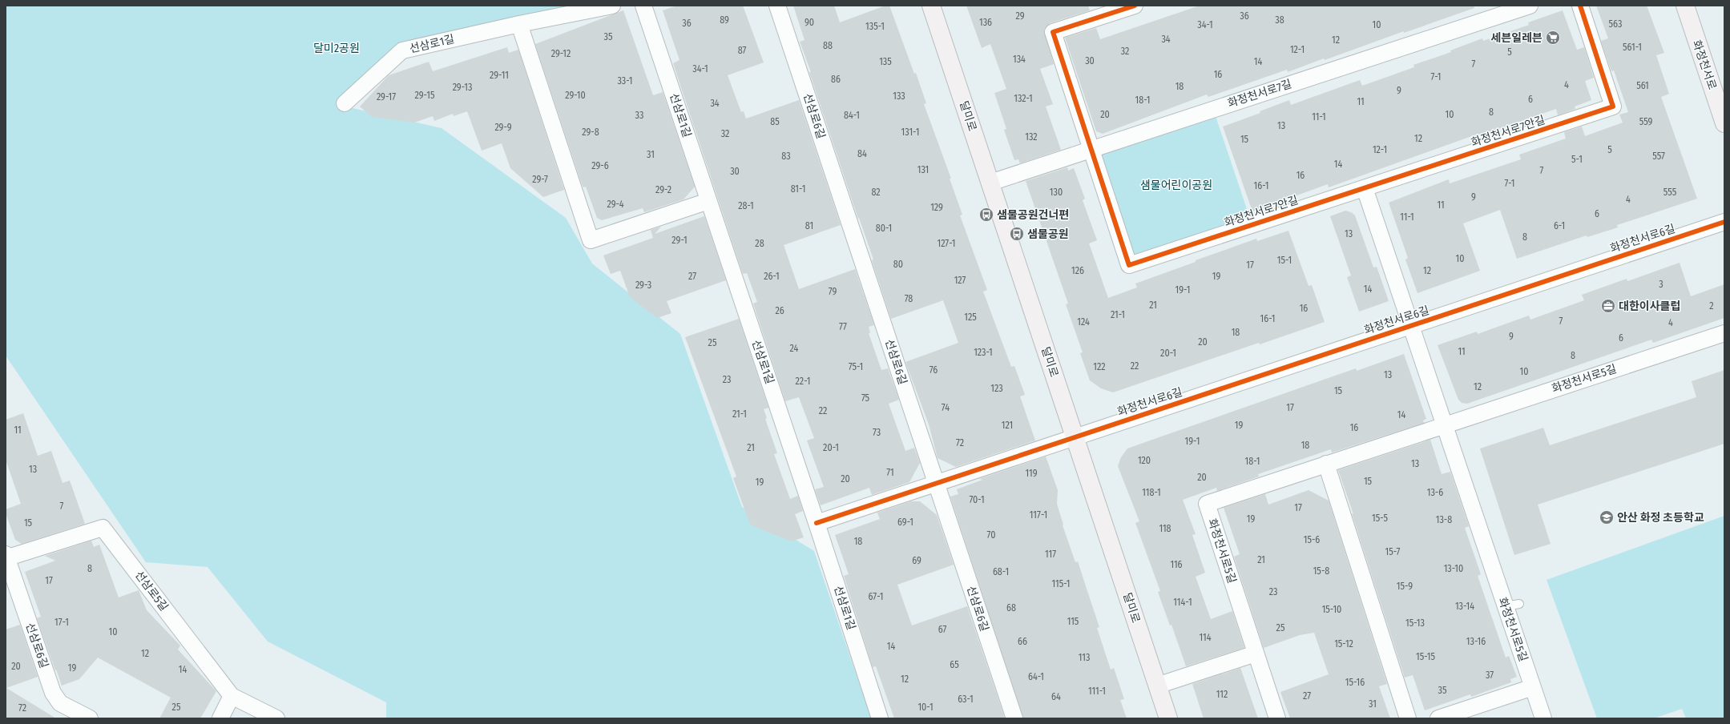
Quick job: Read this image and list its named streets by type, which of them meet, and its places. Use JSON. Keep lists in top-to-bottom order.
{
  "streets": {
    "street": [
      "선삼로1길",
      "화정천서로",
      "화정천서로7길",
      "선삼로6길",
      "달미로",
      "화정천서로7안길",
      "화정천서로6길",
      "화정천서로5길",
      "선삼로5길"
    ]
  },
  "crossings": [
    ["선삼로1길", "화정천서로6길"],
    ["화정천서로7길", "달미로"],
    ["화정천서로7길", "화정천서로7안길"],
    ["선삼로6길", "화정천서로6길"],
    ["선삼로6길", "선삼로5길"],
    ["달미로", "화정천서로6길"]
  ],
  "parks": ["달미2공원", "샘물어린이공원"],
  "places": {
    "supermarket": ["세븐일레븐"],
    "bus stop": ["샘물공원건너편", "샘물공원"],
    "office": ["대한이사클럽"],
    "school or university": ["안산 화정 초등학교"]
  },
  "house_numbers": [
    "29",
    "36",
    "89",
    "38",
    "90",
    "136",
    "36",
    "563",
    "34-1",
    "10",
    "135-1",
    "35",
    "34",
    "12",
    "88",
    "561-1",
    "12-1",
    "87",
    "32",
    "5",
    "29-12",
    "134",
    "30",
    "135",
    "14",
    "7",
    "34-1",
    "16",
    "29-11",
    "7-1",
    "86",
    "33-1",
    "4",
    "561",
    "18",
    "29-13",
    "9",
    "29-15",
    "29-10",
    "133",
    "29-17",
    "132-1",
    "6",
    "18-1",
    "11",
    "34",
    "8",
    "20",
    "10",
    "33",
    "84-1",
    "11-1",
    "85",
    "559",
    "13",
    "29-9",
    "29-8",
    "131-1",
    "32",
    "132",
    "12",
    "15",
    "12-1",
    "5",
    "84",
    "31",
    "83",
    "557",
    "5-1",
    "14",
    "29-6",
    "131",
    "7",
    "30",
    "16",
    "29-7",
    "7-1",
    "16-1",
    "81-1",
    "29-2",
    "82",
    "130",
    "555",
    "9",
    "4",
    "29-4",
    "11",
    "28-1",
    "129",
    "6",
    "11-1",
    "81",
    "6-1",
    "80-1",
    "13",
    "8",
    "29-1",
    "28",
    "127-1",
    "10",
    "15-1",
    "80",
    "17",
    "126",
    "12",
    "27",
    "26-1",
    "19",
    "127",
    "3",
    "29-3",
    "14",
    "19-1",
    "79",
    "78",
    "21",
    "2",
    "16",
    "26",
    "21-1",
    "125",
    "16-1",
    "7",
    "124",
    "4",
    "77",
    "18",
    "9",
    "6",
    "20",
    "25",
    "24",
    "11",
    "123-1",
    "20-1",
    "8",
    "22",
    "75-1",
    "122",
    "76",
    "10",
    "13",
    "23",
    "22-1",
    "12",
    "123",
    "15",
    "75",
    "74",
    "17",
    "22",
    "21-1",
    "14",
    "121",
    "19",
    "16",
    "11",
    "73",
    "19-1",
    "72",
    "18",
    "21",
    "20-1",
    "120",
    "18-1",
    "13",
    "13",
    "71",
    "119",
    "20",
    "20",
    "15",
    "19",
    "118-1",
    "13-6",
    "70-1",
    "7",
    "17",
    "117-1",
    "15-5",
    "19",
    "13-8",
    "69-1",
    "15",
    "118",
    "70",
    "15-6",
    "18",
    "15-7",
    "117",
    "21",
    "69",
    "116",
    "8",
    "13-10",
    "15-8",
    "68-1",
    "17",
    "115-1",
    "15-9",
    "23",
    "67-1",
    "114-1",
    "13-14",
    "68",
    "15-10",
    "115",
    "17-1",
    "15-13",
    "25",
    "67",
    "10",
    "114",
    "66",
    "13-16",
    "15-12",
    "14",
    "12",
    "15-15",
    "113",
    "65",
    "20",
    "19",
    "14",
    "37",
    "64-1",
    "12",
    "15-16",
    "35",
    "111-1",
    "112",
    "27",
    "64",
    "63-1",
    "31",
    "25",
    "10-1",
    "72"
  ]
}
